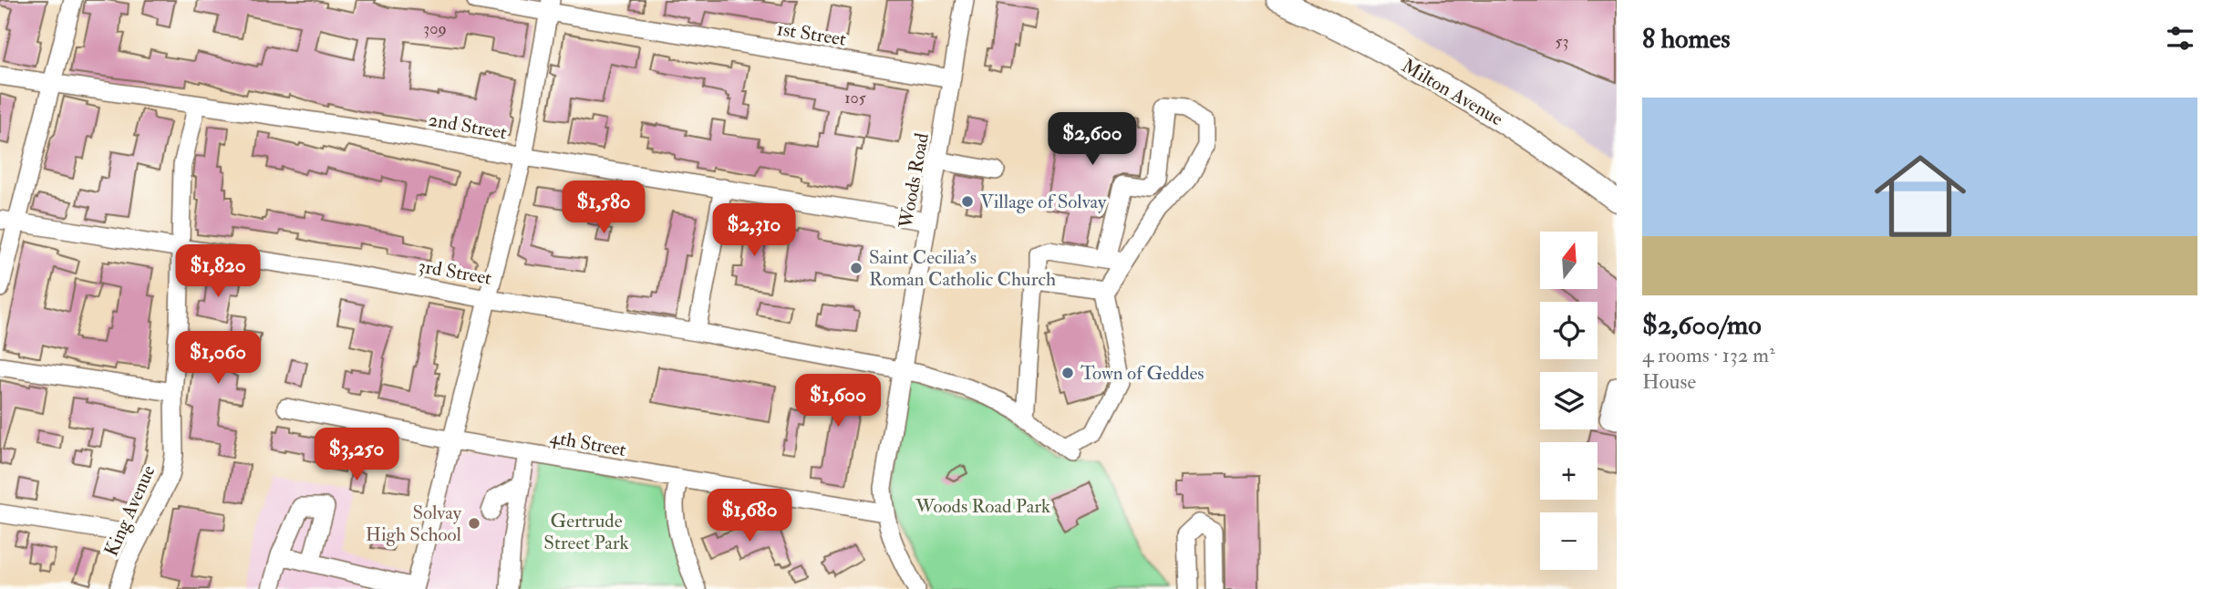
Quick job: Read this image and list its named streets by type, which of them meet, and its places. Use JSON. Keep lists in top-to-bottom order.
{
  "streets": {
    "main road": ["Milton Avenue"],
    "street": [
      "1st Street",
      "2nd Street",
      "Woods Road",
      "3rd Street",
      "4th Street",
      "King Avenue"
    ]
  },
  "crossings": [
    ["1st Street", "Woods Road"],
    ["2nd Street", "Woods Road"],
    ["2nd Street", "King Avenue"],
    ["Woods Road", "3rd Street"],
    ["Woods Road", "4th Street"],
    ["3rd Street", "King Avenue"]
  ],
  "parks": ["Woods Road Park", "Gertrude Street Park"],
  "places": [
    "Village of Solvay",
    "Saint Cecilia's Roman Catholic Church",
    "Town of Geddes",
    "Solvay High School"
  ],
  "house_numbers": ["309", "53", "105"],
  "north": "top",
  "page": {
    "heading": "8 homes",
    "list": [
      {
        "name": "$2,600/mo",
        "note": "4 rooms · 132 m² · House"
      }
    ],
    "price": [
      "$2,600",
      "$1,580",
      "$2,310",
      "$1,820",
      "$1,060",
      "$1,600",
      "$3,250",
      "$1,680"
    ],
    "map_buttons": ["+", "−"]
  }
}
